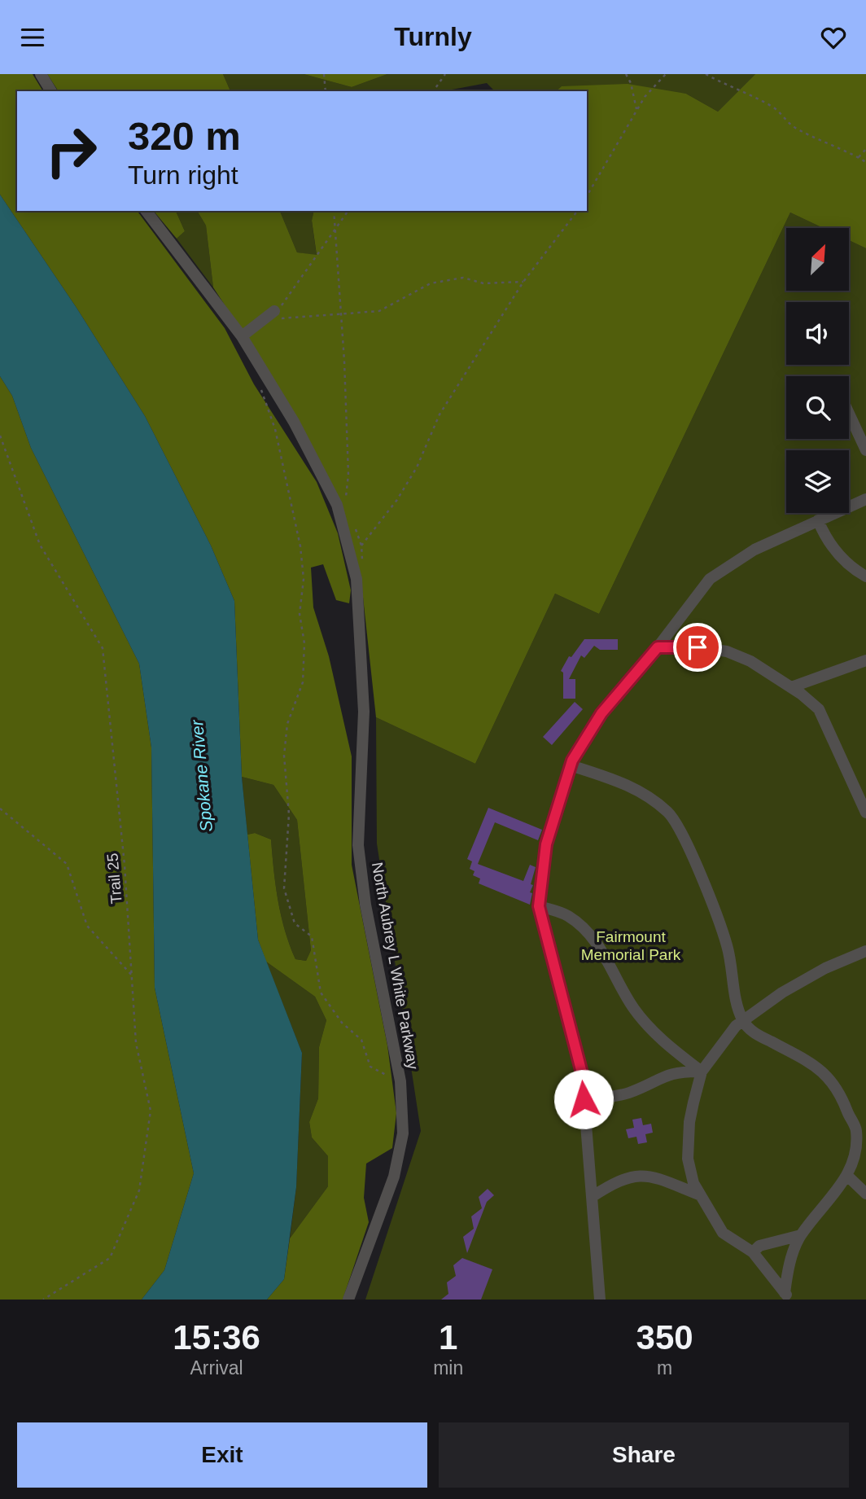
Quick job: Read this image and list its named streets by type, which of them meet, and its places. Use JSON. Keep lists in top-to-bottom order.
{
  "streets": {
    "street": ["North Aubrey L White Parkway"],
    "path": ["Trail 25"]
  },
  "water": ["Spokane River"],
  "parks": ["Fairmount Memorial Park"],
  "north": "top right",
  "page": {
    "header": "Turnly",
    "turn": ["320 m", "Turn right"],
    "eta": [
      "15:36",
      "Arrival",
      "1",
      "min",
      "350",
      "m"
    ],
    "buttons": ["Exit", "Share"]
  }
}
